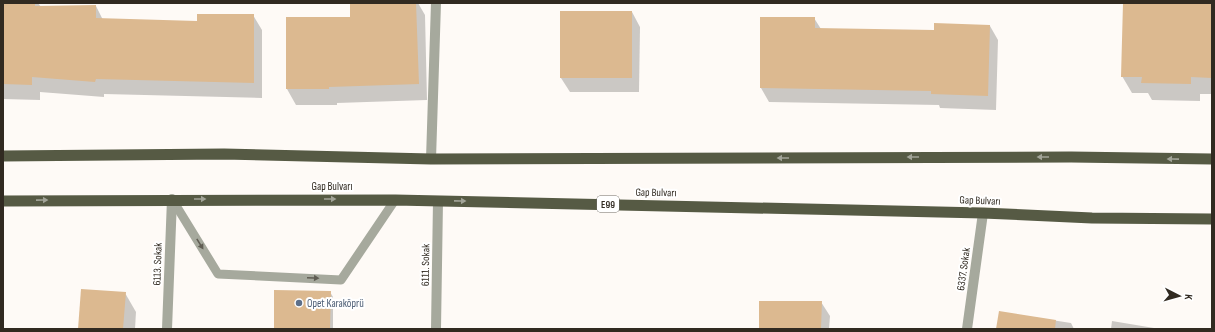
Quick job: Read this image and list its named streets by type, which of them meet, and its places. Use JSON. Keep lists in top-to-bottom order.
{
  "streets": {
    "highway": ["Gap Bulvarı", "E99"],
    "street": ["6113. Sokak", "6111. Sokak", "6337. Sokak"]
  },
  "crossings": [
    ["Gap Bulvarı", "6113. Sokak"],
    ["Gap Bulvarı", "6111. Sokak"],
    ["Gap Bulvarı", "6337. Sokak"]
  ],
  "places": ["Opet Karaköprü"],
  "north": "right"
}
